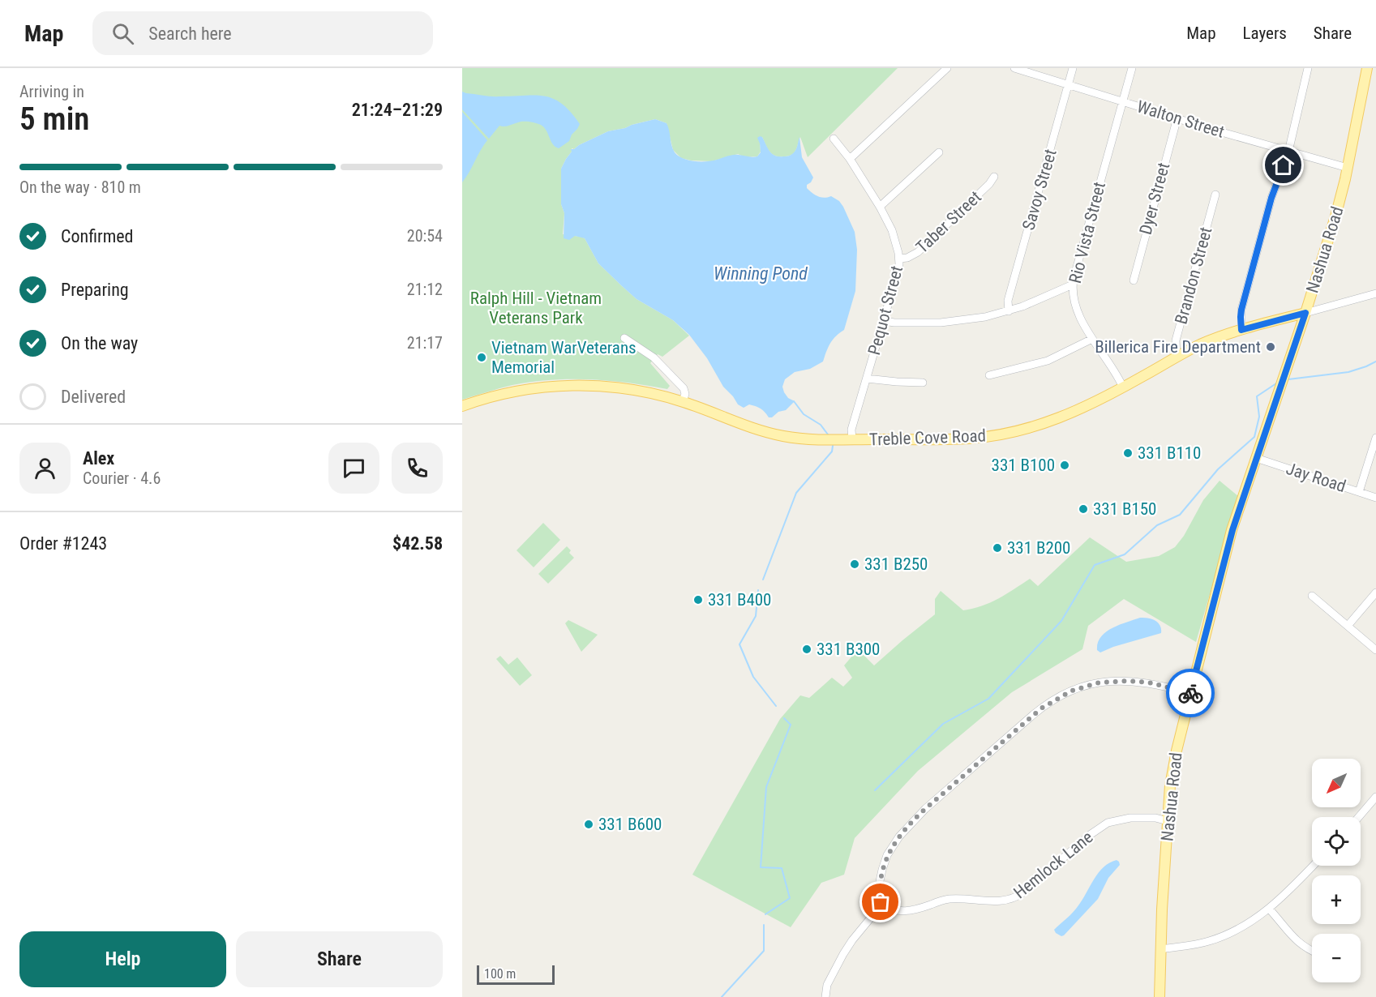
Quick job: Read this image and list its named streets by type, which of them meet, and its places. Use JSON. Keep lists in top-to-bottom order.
{
  "streets": {
    "main road": ["Nashua Road", "Treble Cove Road"],
    "street": [
      "Walton Street",
      "Savoy Street",
      "Dyer Street",
      "Taber Street",
      "Rio Vista Street",
      "Brandon Street",
      "Pequot Street",
      "Jay Road",
      "Hemlock Lane"
    ]
  },
  "crossings": [
    ["Walton Street", "Savoy Street"],
    ["Walton Street", "Dyer Street"],
    ["Walton Street", "Rio Vista Street"],
    ["Walton Street", "Nashua Road"],
    ["Taber Street", "Pequot Street"],
    ["Rio Vista Street", "Treble Cove Road"],
    ["Nashua Road", "Treble Cove Road"],
    ["Nashua Road", "Jay Road"],
    ["Nashua Road", "Hemlock Lane"],
    ["Brandon Street", "Treble Cove Road"],
    ["Pequot Street", "Treble Cove Road"]
  ],
  "water": ["Winning Pond"],
  "parks": ["Ralph Hill - Vietnam Veterans Park"],
  "places": [
    "Billerica Fire Department",
    "Vietnam WarVeterans Memorial",
    "331 B110",
    "331 B100",
    "331 B150",
    "331 B200",
    "331 B250",
    "331 B400",
    "331 B300",
    "331 B600"
  ],
  "scale_bar": "100 m",
  "north": "bottom left",
  "page": {
    "header": "Map",
    "search": "Search here",
    "nav": ["Map", "Layers", "Share"],
    "heading": ["5 min", "Arriving in", "21:24–21:29"],
    "panel": [
      "Alex",
      "Courier · 4.6",
      "Order #1243",
      "$42.58"
    ],
    "bar": "On the way · 810 m",
    "list": [
      ["Confirmed", "20:54"],
      ["Preparing", "21:12"],
      ["On the way", "21:17"],
      "Delivered"
    ],
    "map_buttons": ["+", "−"],
    "buttons": ["Help", "Share"],
    "scale": "100 m"
  }
}
